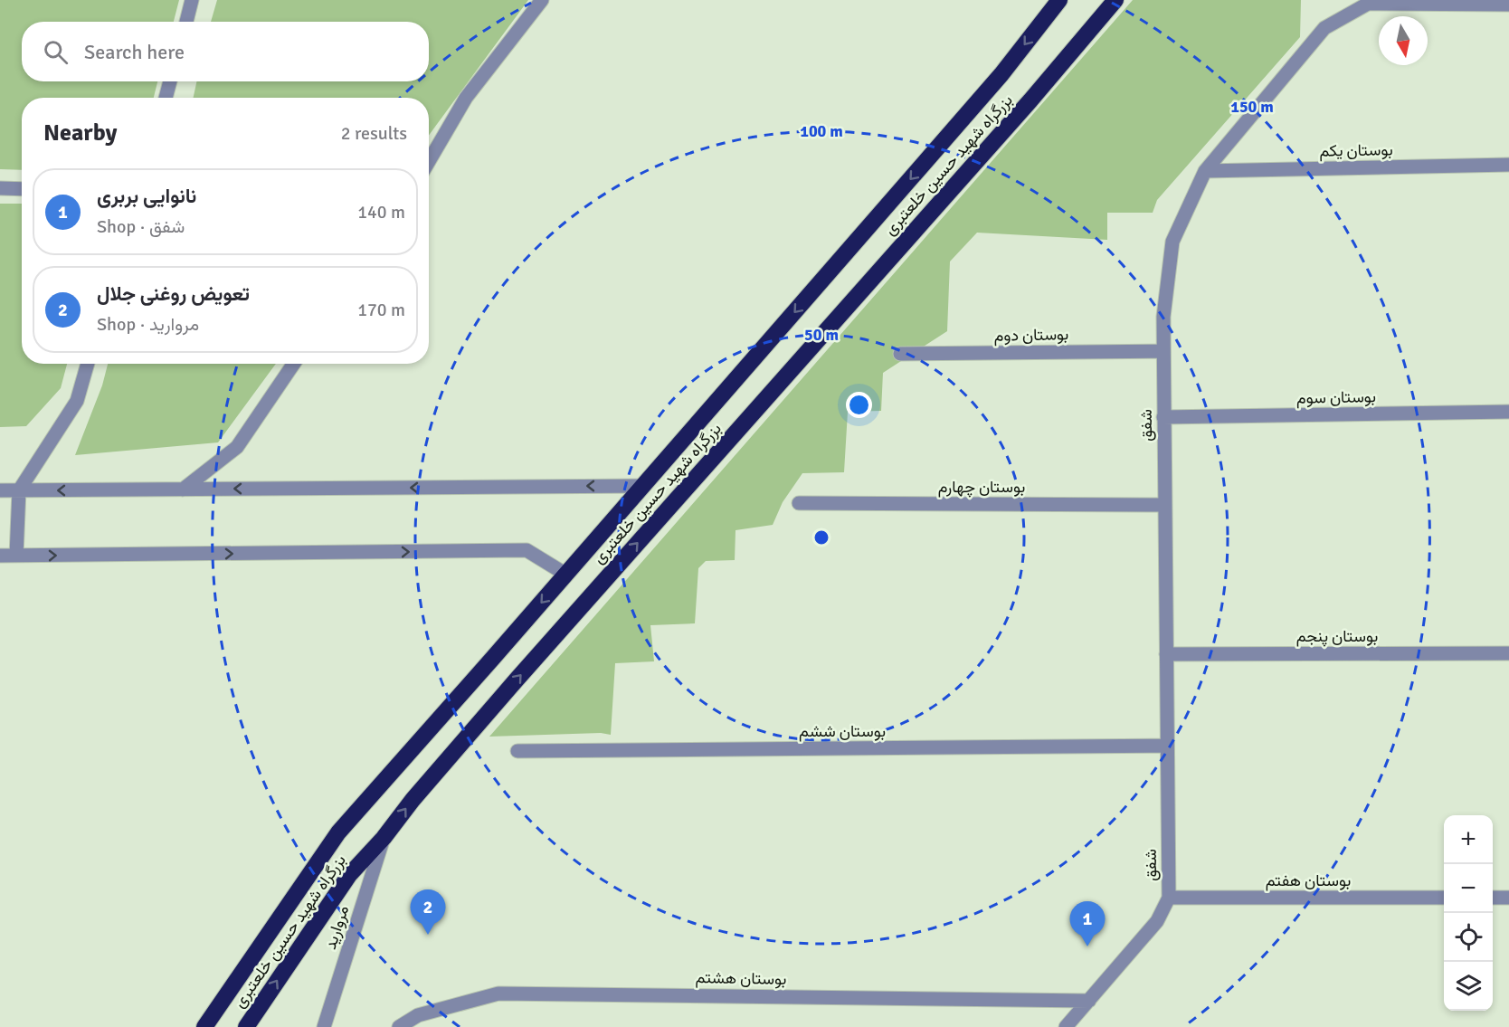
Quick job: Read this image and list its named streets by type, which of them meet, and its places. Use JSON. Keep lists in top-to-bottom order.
{
  "streets": {
    "highway": ["بزرگراه شهید حسین خلعتبری"],
    "street": [
      "بوستان یکم",
      "بوستان دوم",
      "بوستان سوم",
      "شفق",
      "بوستان چهارم",
      "بوستان پنجم",
      "بوستان ششم",
      "بوستان هفتم",
      "مروارید",
      "بوستان هشتم"
    ]
  },
  "crossings": [
    ["بوستان یکم", "شفق"],
    ["بزرگراه شهید حسین خلعتبری", "مروارید"],
    ["بوستان دوم", "شفق"],
    ["بوستان سوم", "شفق"],
    ["شفق", "بوستان چهارم"],
    ["شفق", "بوستان پنجم"],
    ["شفق", "بوستان ششم"],
    ["شفق", "بوستان هفتم"],
    ["شفق", "بوستان هشتم"]
  ],
  "north": "bottom",
  "page": {
    "search": "Search here",
    "heading": ["Nearby", "2 results"],
    "list": [
      {
        "mark": "1",
        "name": "نانوایی بربری",
        "note": "Shop · شفق",
        "value": "140 m"
      },
      {
        "mark": "2",
        "name": "تعویض روغنی جلال",
        "note": "Shop · مروارید",
        "value": "170 m"
      }
    ],
    "map_buttons": ["+", "−"],
    "pins": ["2", "1"]
  },
  "rings": ["150 m", "100 m", "50 m"]
}
